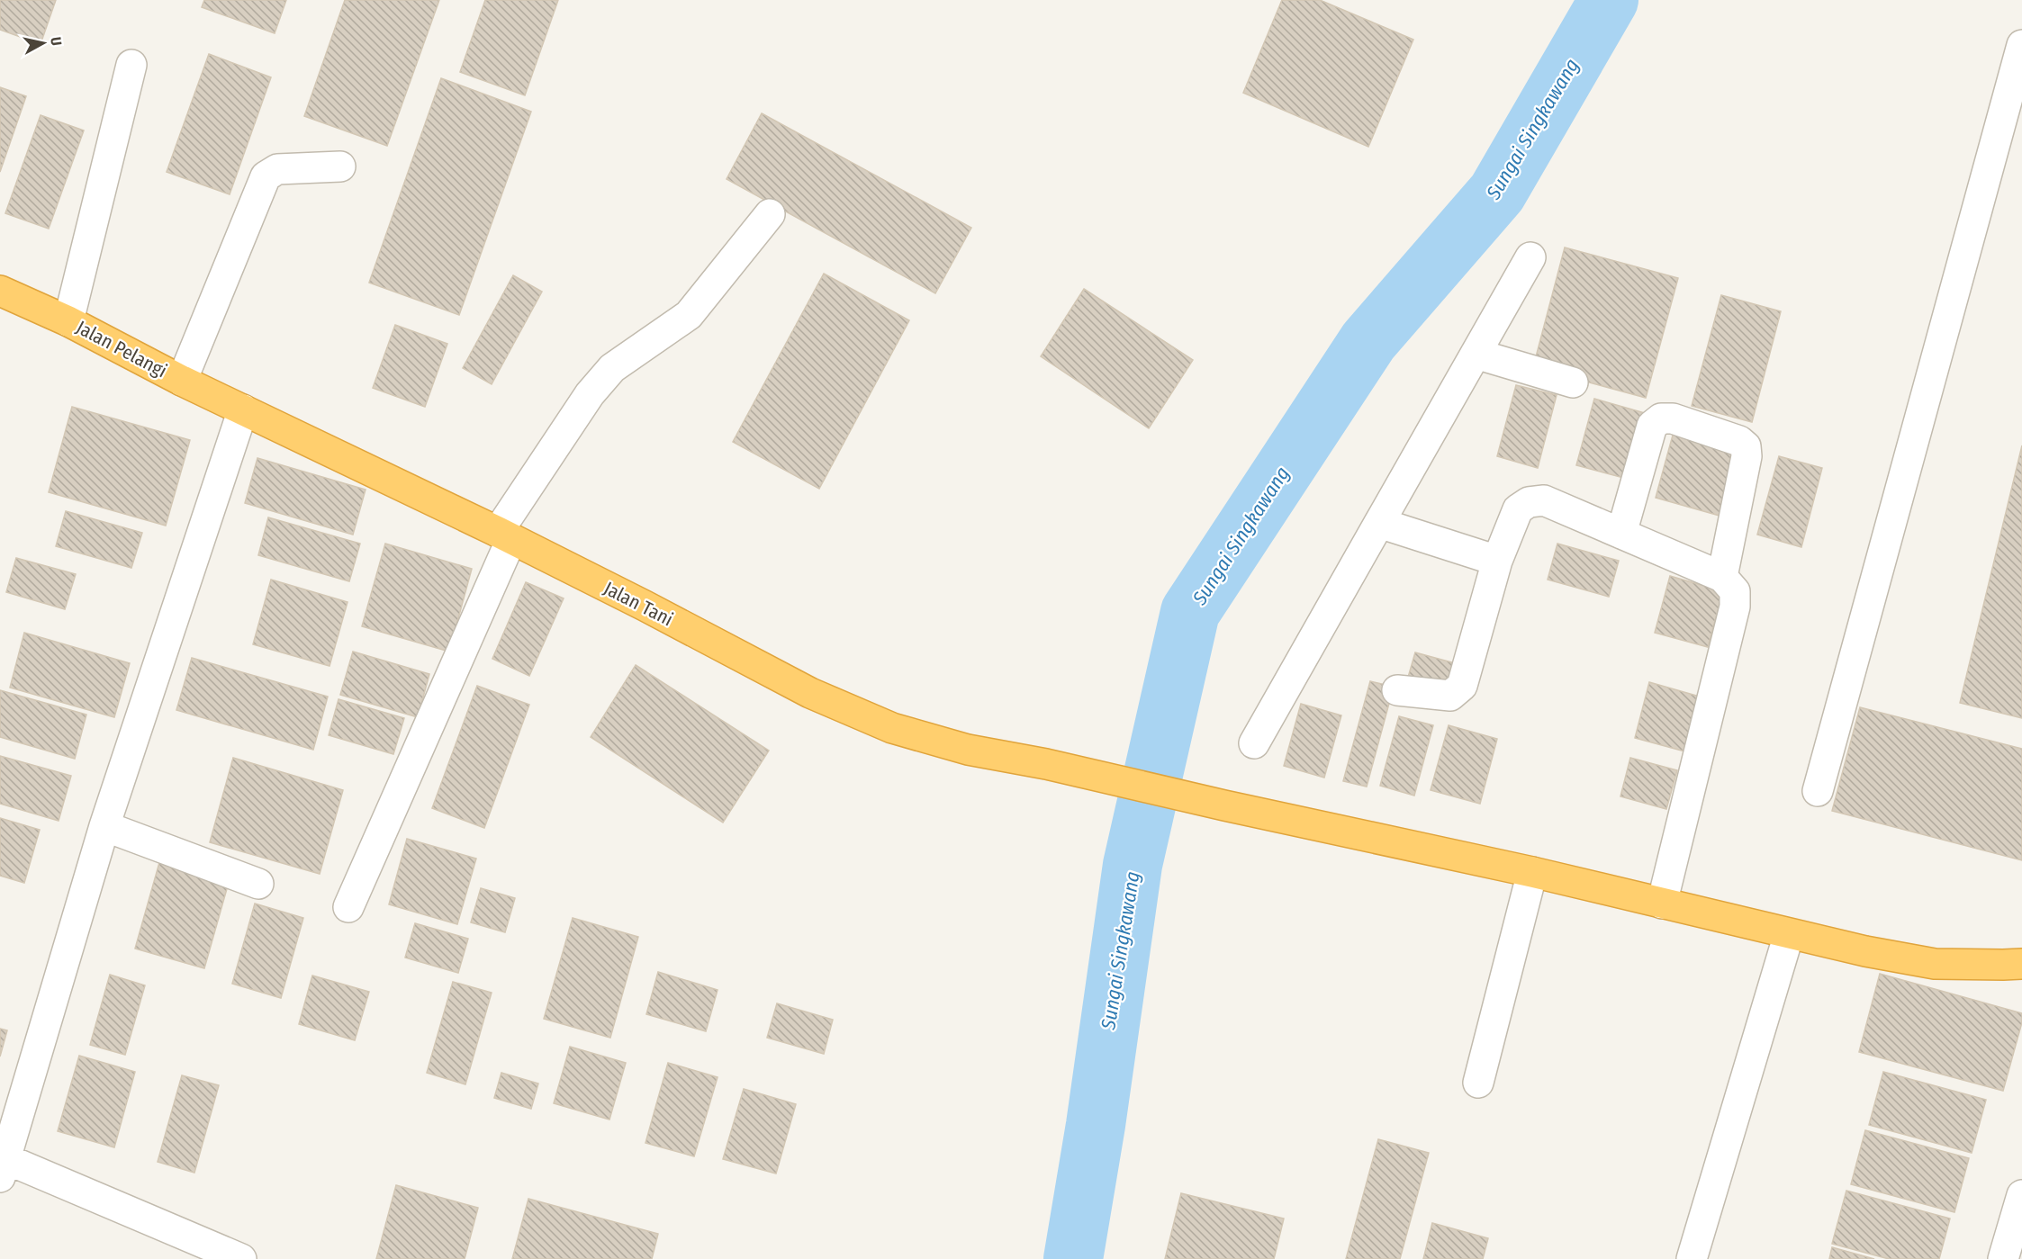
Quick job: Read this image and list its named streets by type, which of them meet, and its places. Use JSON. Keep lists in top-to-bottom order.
{
  "streets": {
    "highway": ["Jalan Pelangi", "Jalan Tani"]
  },
  "crossings": [
    ["Jalan Pelangi", "Jalan Tani"]
  ],
  "water": ["Sungai Singkawang"],
  "north": "right"
}
